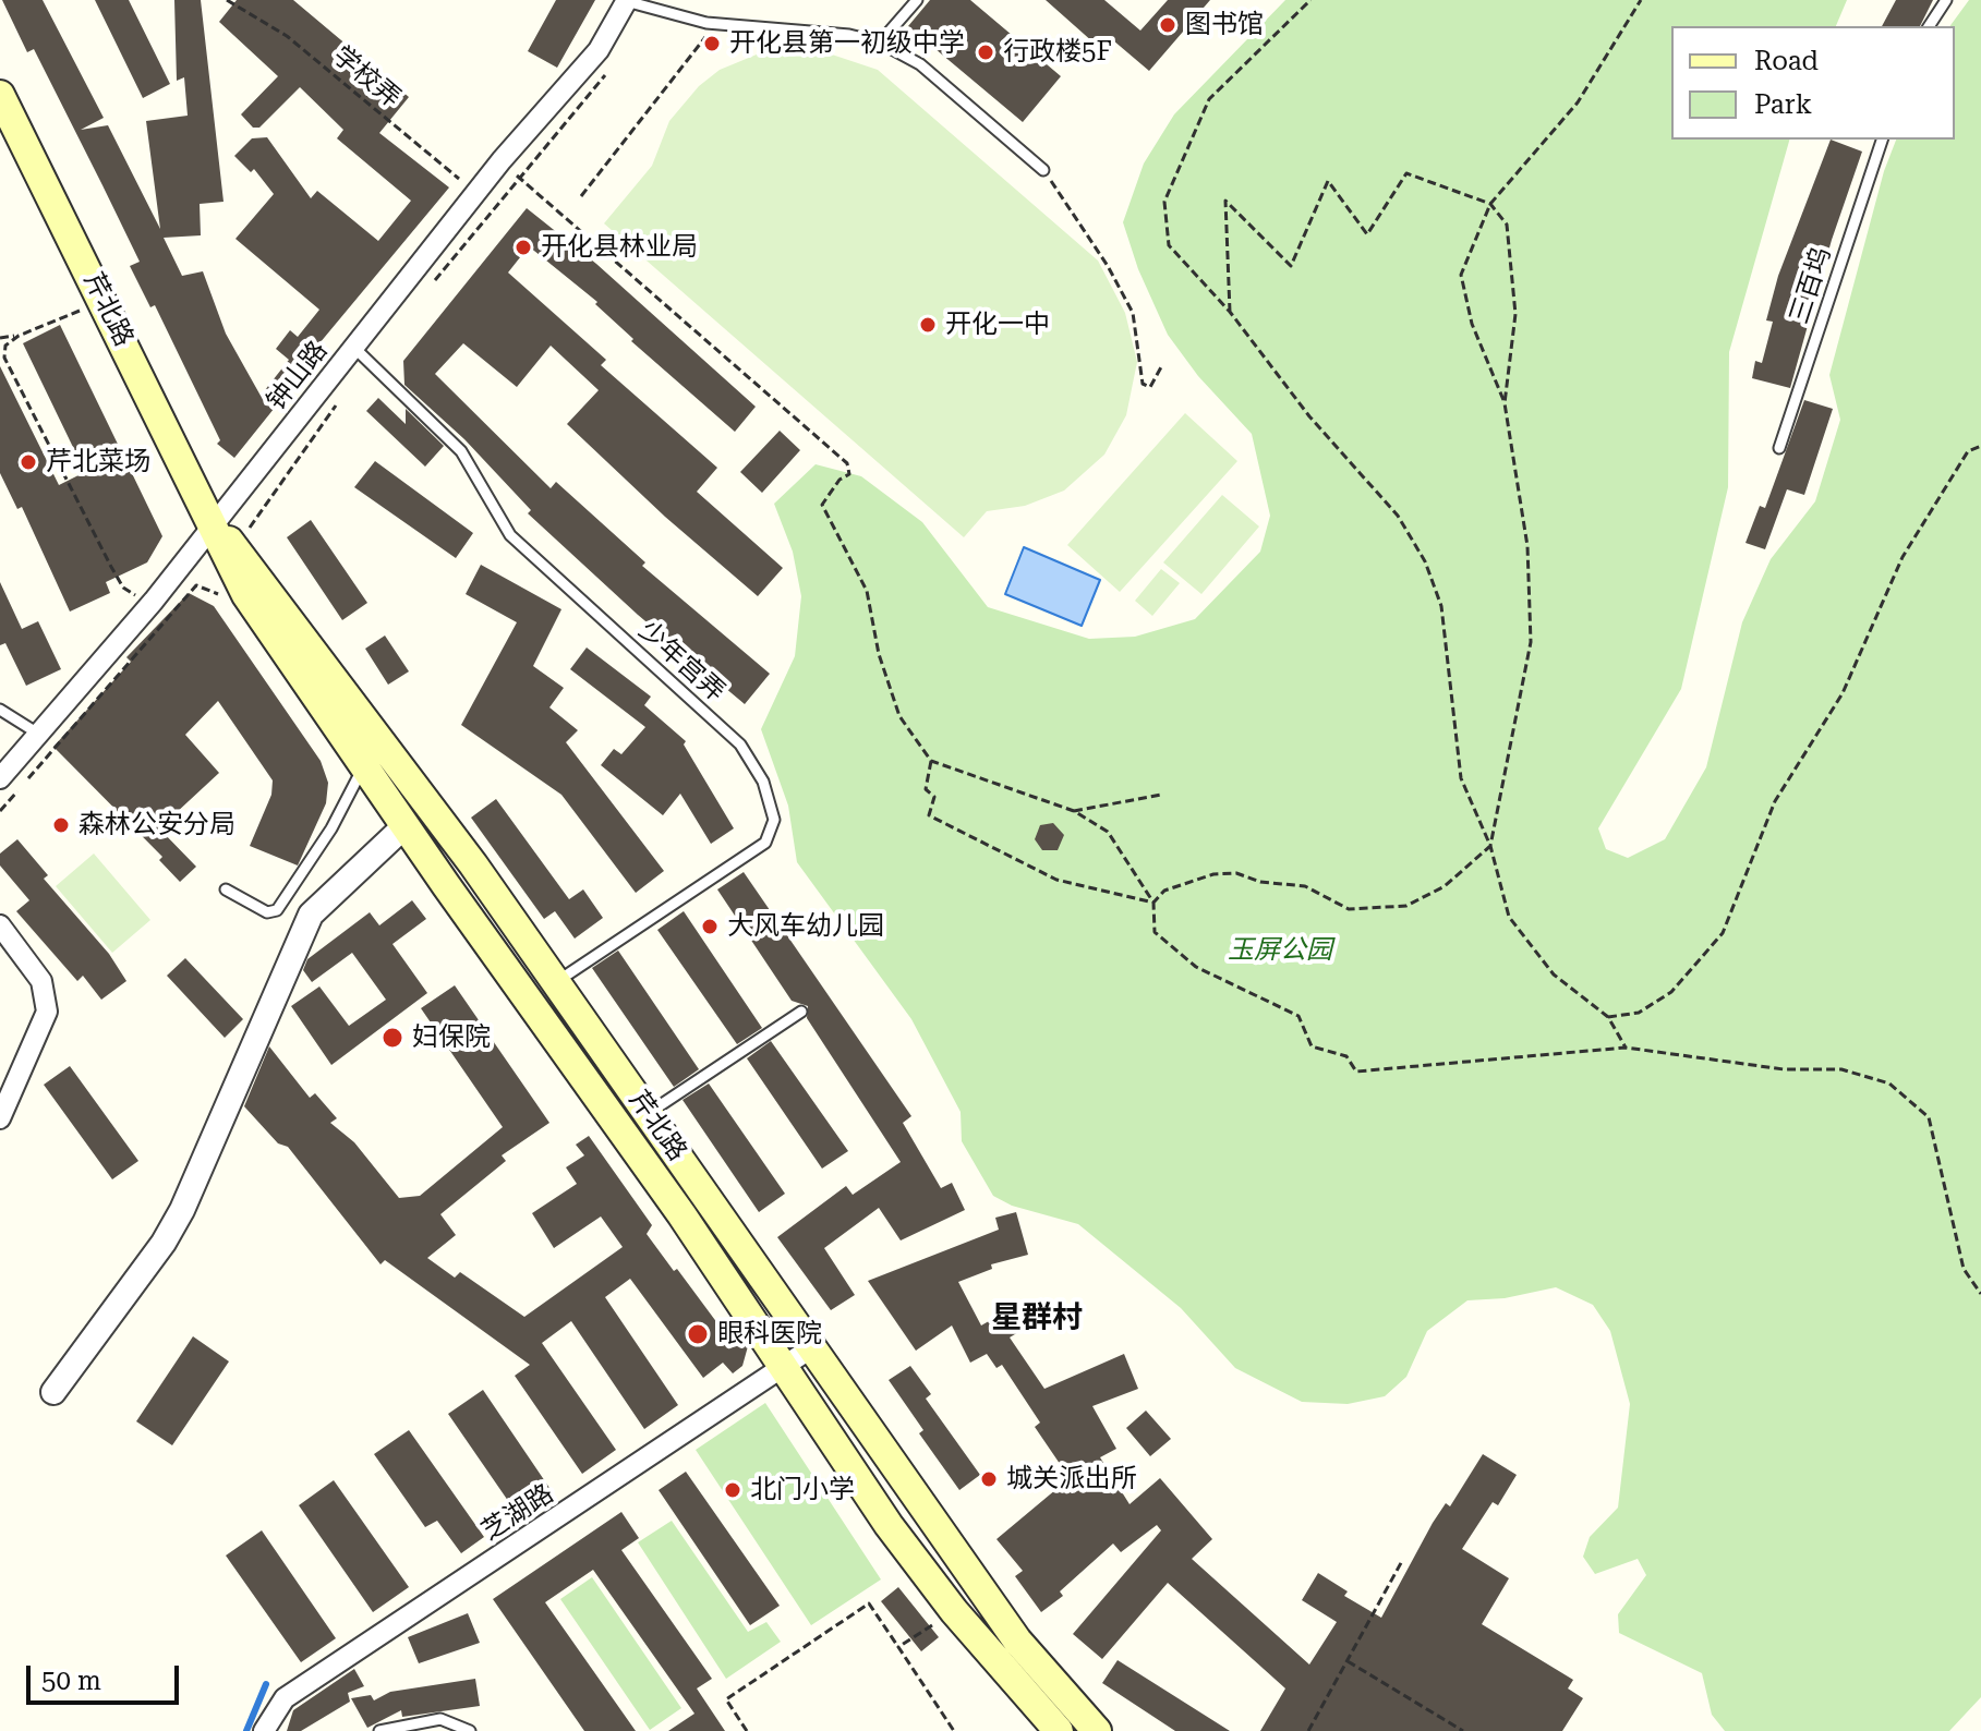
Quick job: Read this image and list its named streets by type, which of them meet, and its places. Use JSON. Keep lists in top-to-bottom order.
{
  "streets": {
    "main road": ["芹北路"],
    "street": ["钟山路", "芝湖路"],
    "lane": ["三百坞", "少年宫弄"],
    "path": ["学校弄"]
  },
  "crossings": [
    ["学校弄", "钟山路"],
    ["芹北路", "钟山路"],
    ["芹北路", "少年宫弄"],
    ["芹北路", "芝湖路"],
    ["钟山路", "少年宫弄"]
  ],
  "districts": ["星群村"],
  "parks": ["玉屏公园"],
  "places": [
    "图书馆",
    "开化县第一初级中学",
    "行政楼5F",
    "开化县林业局",
    "开化一中",
    "芹北菜场",
    "森林公安分局",
    "大风车幼儿园",
    "妇保院",
    "眼科医院",
    "城关派出所",
    "北门小学"
  ],
  "legend": ["Road", "Park"],
  "scale_bar": "50 m"
}
